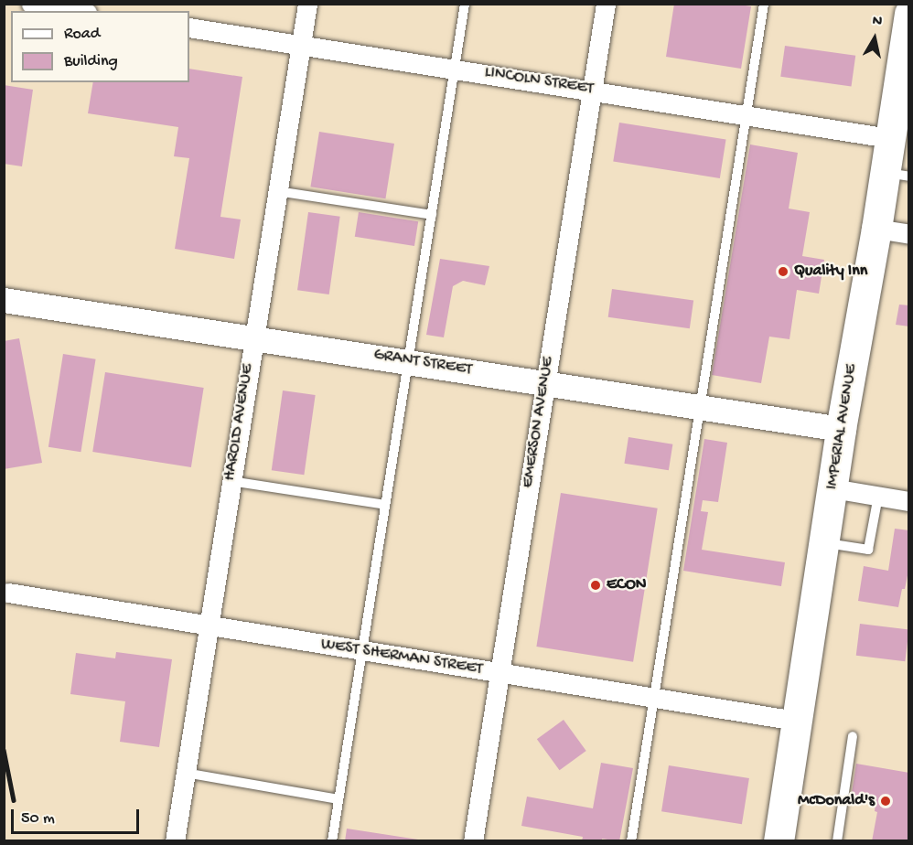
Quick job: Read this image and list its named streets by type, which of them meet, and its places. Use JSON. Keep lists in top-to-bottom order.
{
  "streets": {
    "highway": ["IMPERIAL AVENUE"],
    "street": [
      "LINCOLN STREET",
      "GRANT STREET",
      "HAROLD AVENUE",
      "EMERSON AVENUE",
      "WEST SHERMAN STREET"
    ]
  },
  "crossings": [
    ["LINCOLN STREET", "HAROLD AVENUE"],
    ["LINCOLN STREET", "EMERSON AVENUE"],
    ["LINCOLN STREET", "IMPERIAL AVENUE"],
    ["GRANT STREET", "HAROLD AVENUE"],
    ["GRANT STREET", "EMERSON AVENUE"],
    ["GRANT STREET", "IMPERIAL AVENUE"],
    ["HAROLD AVENUE", "WEST SHERMAN STREET"],
    ["EMERSON AVENUE", "WEST SHERMAN STREET"],
    ["IMPERIAL AVENUE", "WEST SHERMAN STREET"]
  ],
  "places": ["Quality Inn", "ECON", "McDonald's"],
  "legend": ["Road", "Building"],
  "scale_bar": "50 m",
  "north": "top"
}
